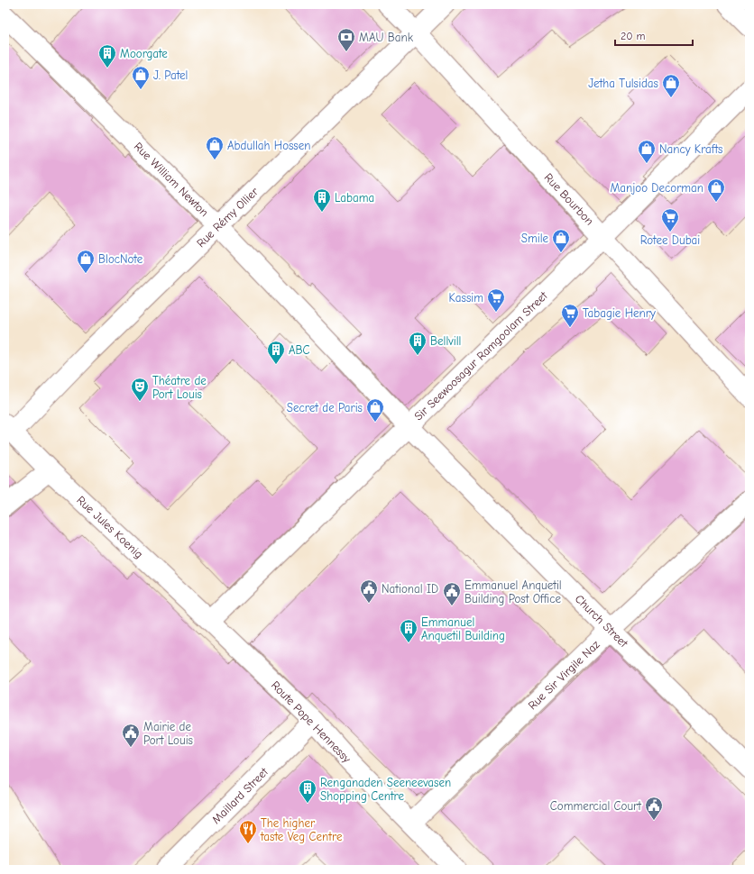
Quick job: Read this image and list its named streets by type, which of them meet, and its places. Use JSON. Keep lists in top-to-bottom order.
{
  "streets": {
    "street": [
      "Rue William Newton",
      "Rue Bourbon",
      "Rue Rémy Ollier",
      "Sir Seewoosagur Ramgoolam Street",
      "Rue Jules Koenig",
      "Church Street",
      "Rue Sir Virgile Naz",
      "Route Pope Hennessy",
      "Maillard Street"
    ]
  },
  "crossings": [
    ["Rue William Newton", "Rue Rémy Ollier"],
    ["Rue William Newton", "Sir Seewoosagur Ramgoolam Street"],
    ["Rue William Newton", "Church Street"],
    ["Rue Bourbon", "Rue Rémy Ollier"],
    ["Rue Bourbon", "Sir Seewoosagur Ramgoolam Street"],
    ["Rue Rémy Ollier", "Rue Jules Koenig"],
    ["Sir Seewoosagur Ramgoolam Street", "Rue Jules Koenig"],
    ["Sir Seewoosagur Ramgoolam Street", "Church Street"],
    ["Sir Seewoosagur Ramgoolam Street", "Route Pope Hennessy"],
    ["Rue Jules Koenig", "Route Pope Hennessy"],
    ["Church Street", "Rue Sir Virgile Naz"],
    ["Rue Sir Virgile Naz", "Route Pope Hennessy"],
    ["Route Pope Hennessy", "Maillard Street"]
  ],
  "places": {
    "bank": ["MAU Bank"],
    "building": [
      "Moorgate",
      "Labama",
      "Bellvill",
      "ABC",
      "Emmanuel Anquetil Building",
      "Renganaden Seeneevasen Shopping Centre"
    ],
    "shop": [
      "J. Patel",
      "Jetha Tulsidas",
      "Abdullah Hossen",
      "Nancy Krafts",
      "Manjoo Decorman",
      "Smile",
      "BlocNote",
      "Secret de Paris"
    ],
    "supermarket": ["Rotee Dubai", "Kassim", "Tabagie Henry"],
    "theatre": ["Théatre de Port Louis"],
    "public building": [
      "National ID",
      "Emmanuel Anquetil Building Post Office",
      "Mairie de Port Louis",
      "Commercial Court"
    ],
    "restaurant": ["The higher taste Veg Centre"]
  },
  "scale_bar": "20 m"
}
